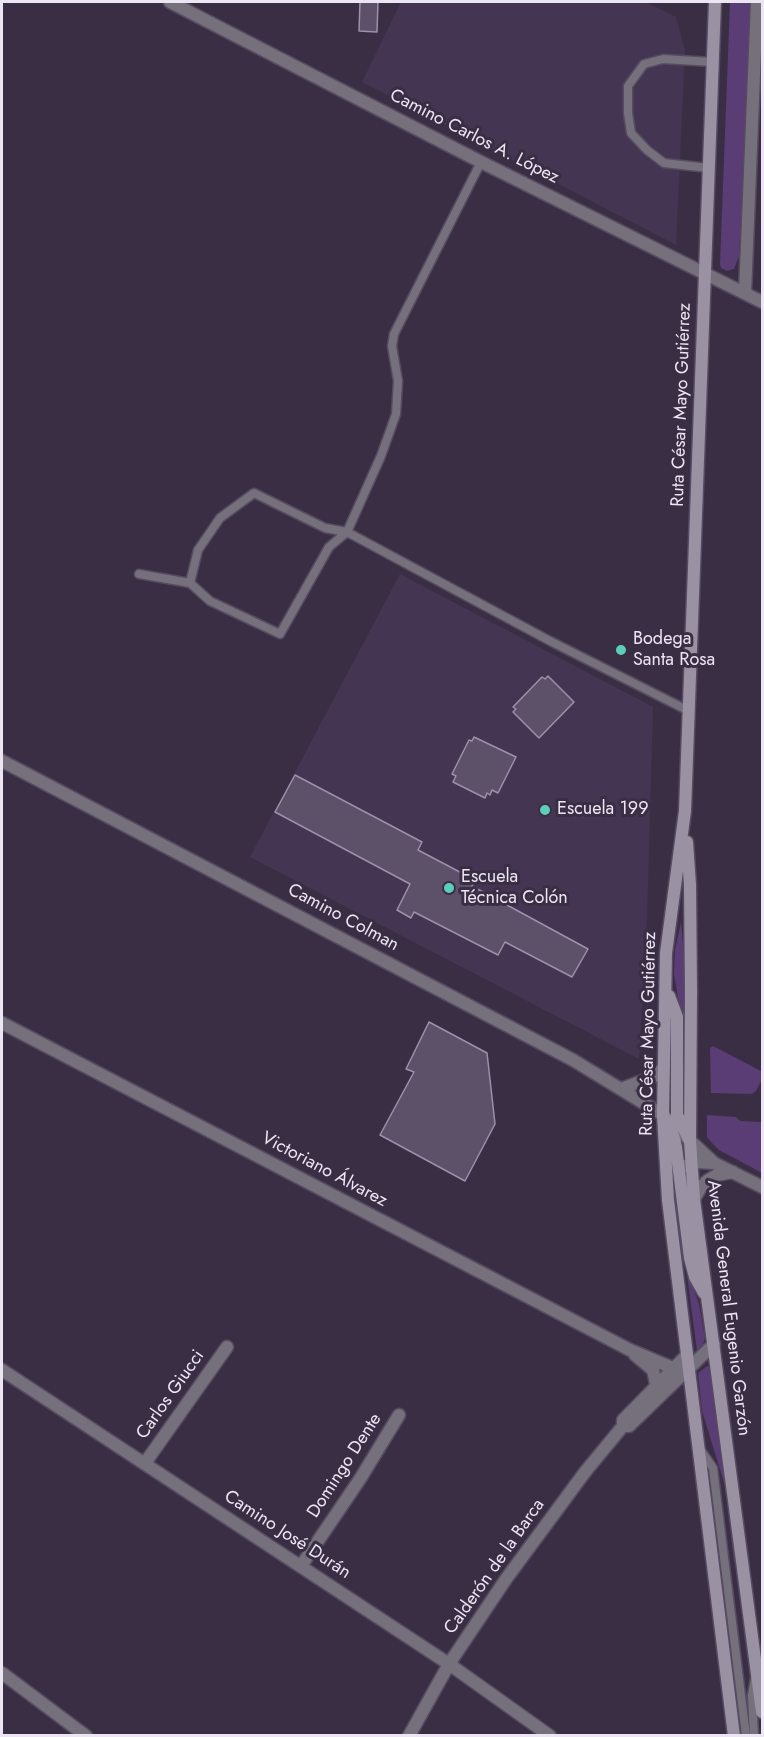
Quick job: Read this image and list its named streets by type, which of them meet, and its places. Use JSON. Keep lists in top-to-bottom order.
{
  "streets": {
    "main road": ["Ruta César Mayo Gutiérrez", "Avenida General Eugenio Garzón"],
    "street": [
      "Camino Carlos A. López",
      "Camino Colman",
      "Victoriano Álvarez",
      "Carlos Giucci",
      "Domingo Dente",
      "Camino José Durán",
      "Calderón de la Barca"
    ]
  },
  "crossings": [
    ["Camino Carlos A. López", "Ruta César Mayo Gutiérrez"],
    ["Ruta César Mayo Gutiérrez", "Camino Colman"],
    ["Ruta César Mayo Gutiérrez", "Avenida General Eugenio Garzón"],
    ["Camino Colman", "Avenida General Eugenio Garzón"],
    ["Victoriano Álvarez", "Calderón de la Barca"],
    ["Avenida General Eugenio Garzón", "Calderón de la Barca"],
    ["Carlos Giucci", "Camino José Durán"],
    ["Domingo Dente", "Camino José Durán"],
    ["Camino José Durán", "Calderón de la Barca"]
  ],
  "places": ["Bodega Santa Rosa", "Escuela 199", "Escuela Técnica Colón"]
}
